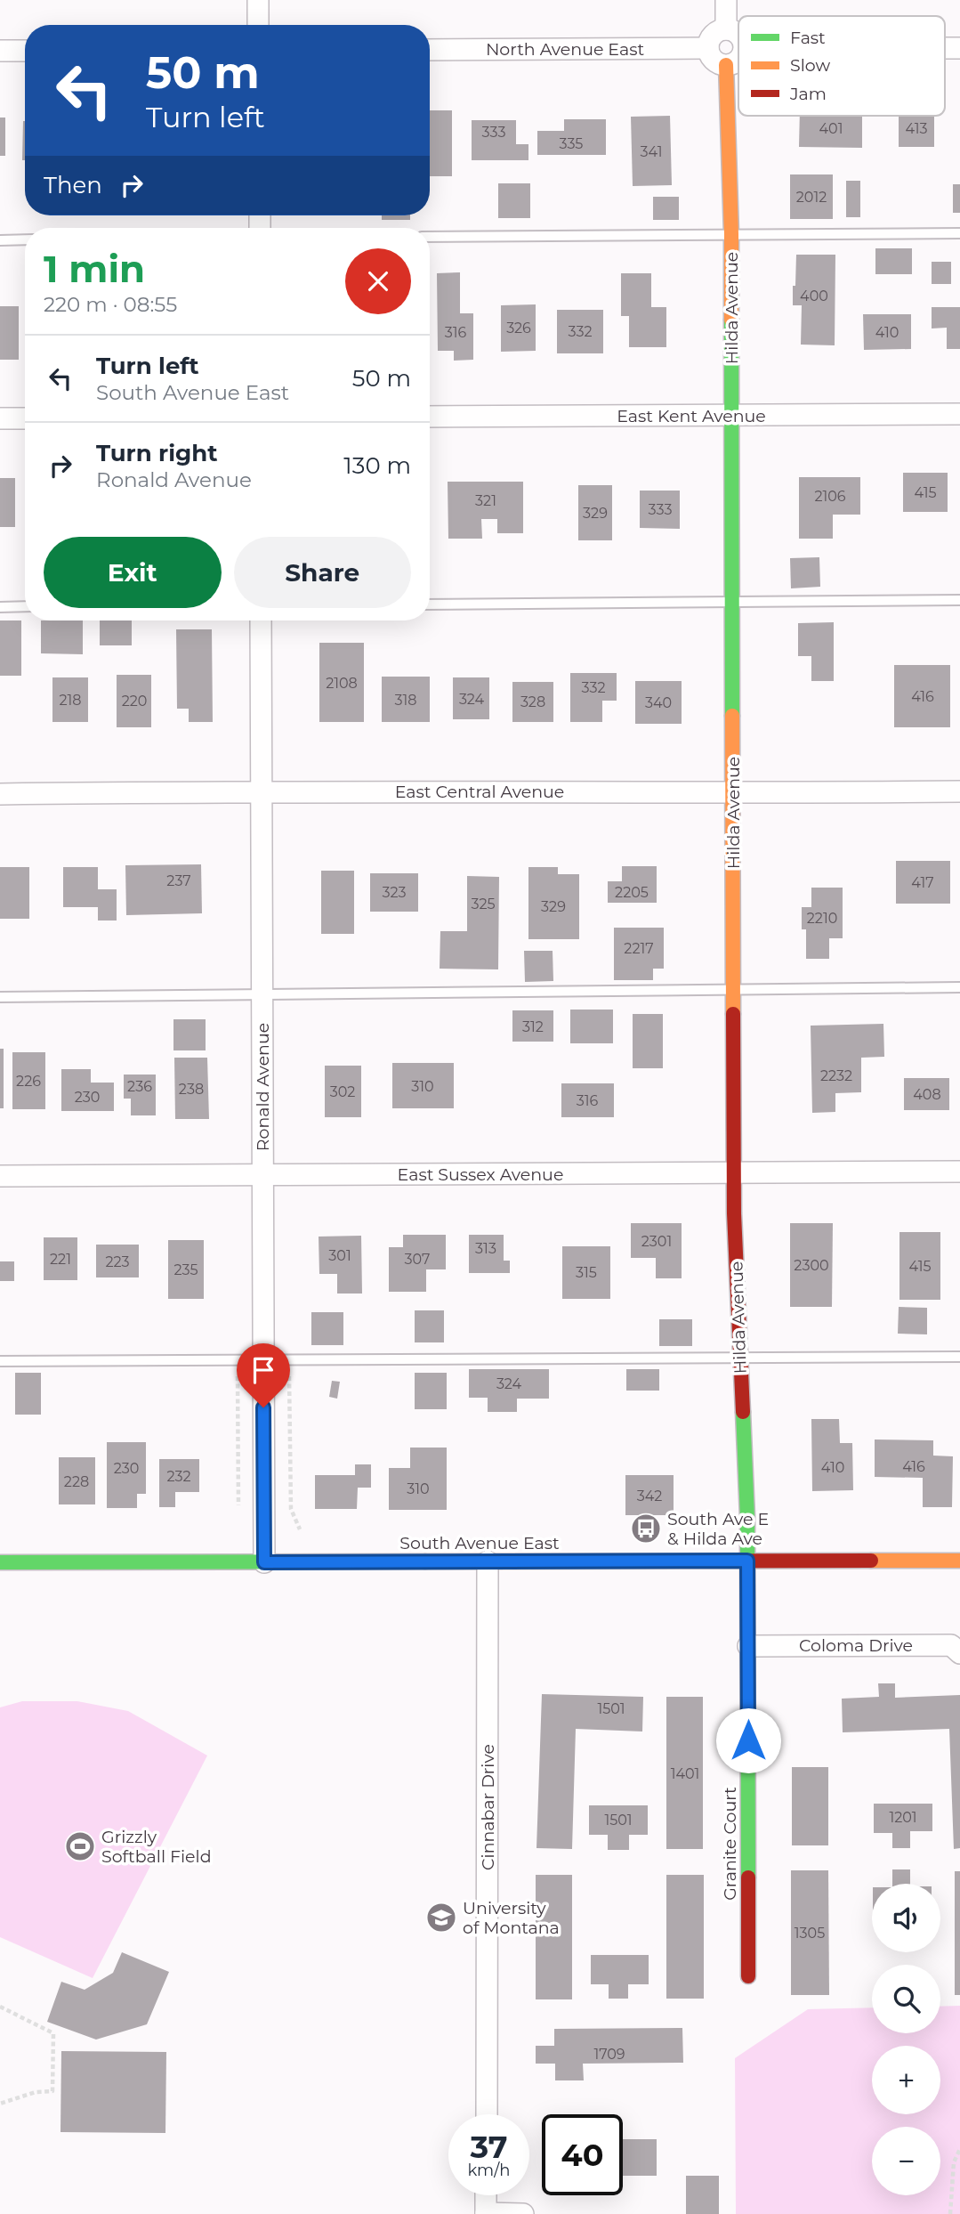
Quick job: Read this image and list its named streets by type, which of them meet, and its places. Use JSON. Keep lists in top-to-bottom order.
{
  "streets": {
    "street": [
      "North Avenue East",
      "Hilda Avenue",
      "East Kent Avenue",
      "East Central Avenue",
      "Ronald Avenue",
      "East Sussex Avenue",
      "South Avenue East",
      "Coloma Drive",
      "Cinnabar Drive",
      "Granite Court"
    ]
  },
  "crossings": [
    ["Hilda Avenue", "East Kent Avenue"],
    ["Hilda Avenue", "East Central Avenue"],
    ["Hilda Avenue", "East Sussex Avenue"],
    ["Hilda Avenue", "South Avenue East"],
    ["Hilda Avenue", "Granite Court"],
    ["East Central Avenue", "Ronald Avenue"],
    ["Ronald Avenue", "East Sussex Avenue"],
    ["Ronald Avenue", "South Avenue East"],
    ["South Avenue East", "Cinnabar Drive"],
    ["South Avenue East", "Granite Court"],
    ["Coloma Drive", "Granite Court"]
  ],
  "places": {
    "bus stop": ["South Ave E & Hilda Ave"],
    "sports": ["Grizzly Softball Field"],
    "school or university": ["University of Montana"]
  },
  "house_numbers": [
    "401",
    "413",
    "333",
    "335",
    "341",
    "2012",
    "400",
    "326",
    "332",
    "316",
    "410",
    "415",
    "2106",
    "321",
    "333",
    "329",
    "2108",
    "332",
    "416",
    "324",
    "218",
    "318",
    "220",
    "328",
    "340",
    "237",
    "417",
    "323",
    "2205",
    "325",
    "329",
    "2210",
    "2217",
    "312",
    "2232",
    "226",
    "236",
    "310",
    "238",
    "302",
    "408",
    "230",
    "316",
    "2301",
    "313",
    "301",
    "221",
    "307",
    "223",
    "2300",
    "415",
    "235",
    "315",
    "324",
    "416",
    "410",
    "230",
    "232",
    "228",
    "310",
    "342",
    "1501",
    "1401",
    "1201",
    "1501",
    "1305",
    "1709"
  ],
  "legend": ["Fast", "Slow", "Jam"],
  "page": {
    "turn": ["50 m", "Turn left"],
    "then": "Then",
    "heading": ["1 min", "220 m · 08:55"],
    "list": [
      {
        "name": "Turn left",
        "note": "South Avenue East",
        "value": "50 m"
      },
      {
        "name": "Turn right",
        "note": "Ronald Avenue",
        "value": "130 m"
      }
    ],
    "buttons": ["Exit", "Share"],
    "map_buttons": ["+", "−"],
    "speed": "37 km/h",
    "limit": "40"
  }
}
